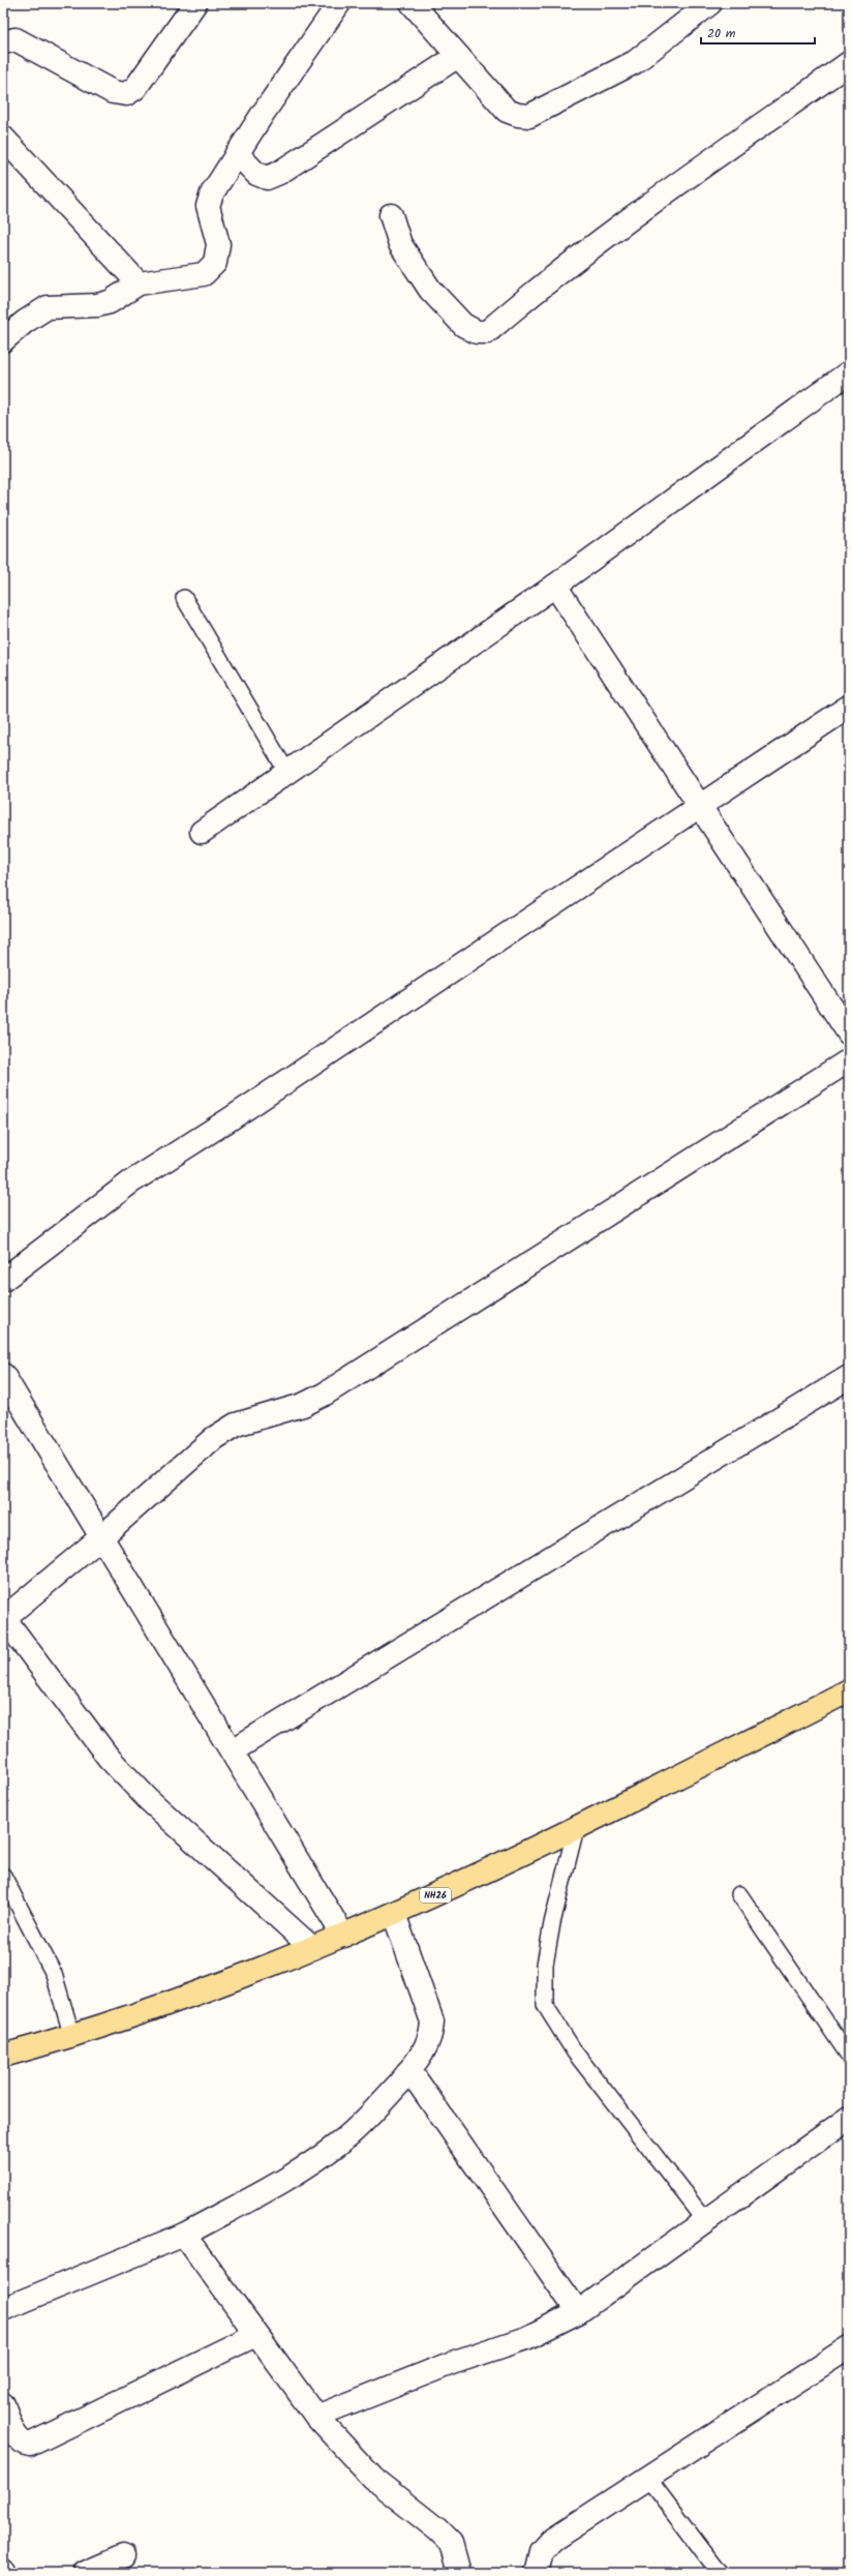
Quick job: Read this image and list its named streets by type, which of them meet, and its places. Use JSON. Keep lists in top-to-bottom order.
{
  "streets": {
    "highway": ["NH26"]
  },
  "scale_bar": "20 m"
}
